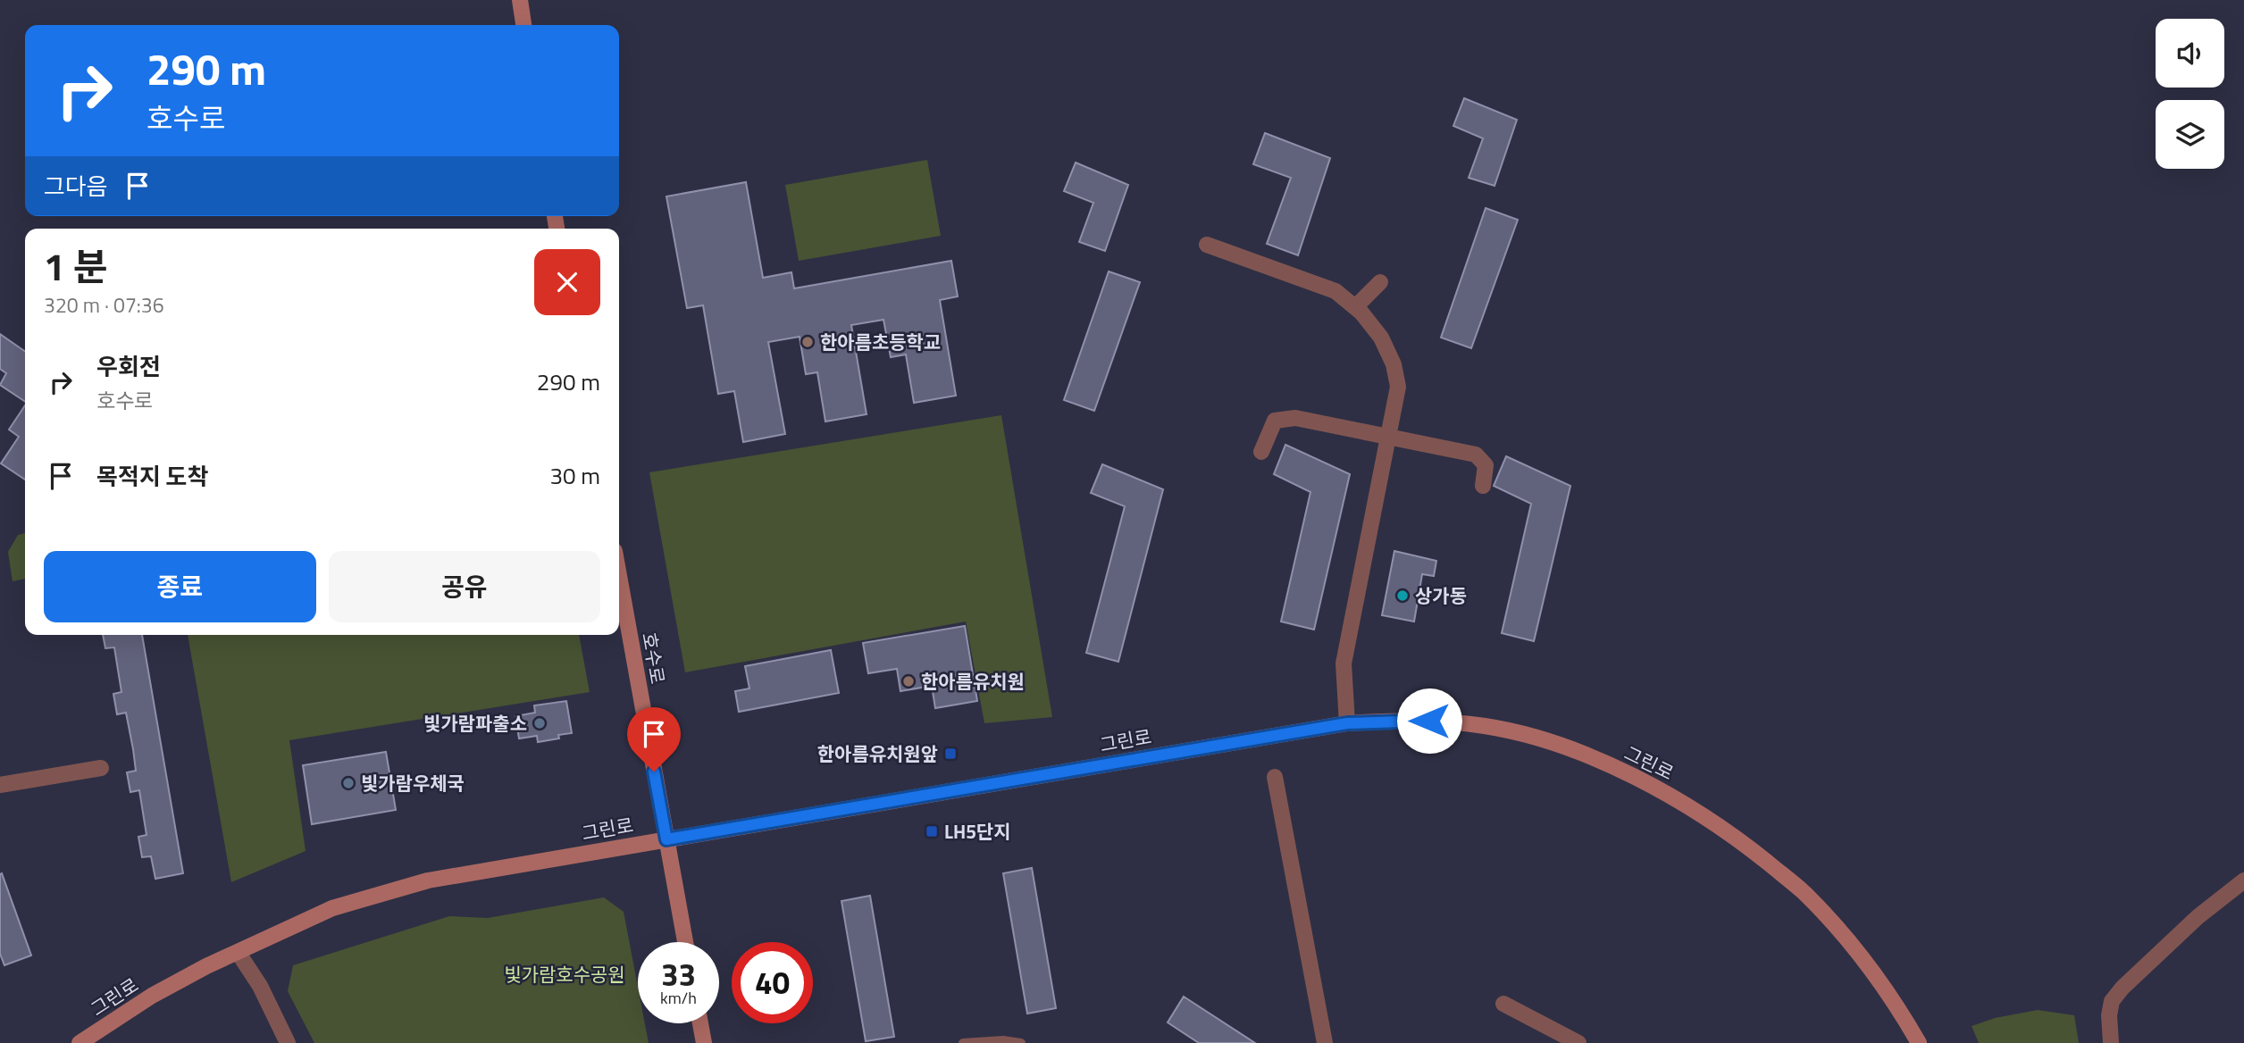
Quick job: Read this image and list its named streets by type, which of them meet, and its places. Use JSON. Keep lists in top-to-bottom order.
{
  "streets": {
    "street": ["호수로", "그린로"]
  },
  "crossings": [
    ["호수로", "그린로"]
  ],
  "parks": ["빛가람호수공원"],
  "places": {
    "other": [
      "한아름초등학교",
      "상가동",
      "한아름유치원",
      "빛가람파출소",
      "빛가람우체국"
    ],
    "transit": ["한아름유치원앞", "LH5단지"]
  },
  "page": {
    "turn": ["290 m", "호수로"],
    "then": "그다음",
    "heading": ["1 분", "320 m · 07:36"],
    "list": [
      {
        "name": "우회전",
        "note": "호수로",
        "value": "290 m"
      },
      {
        "name": "목적지 도착",
        "value": "30 m"
      }
    ],
    "buttons": ["종료", "공유"],
    "speed": "33 km/h",
    "limit": "40"
  }
}
